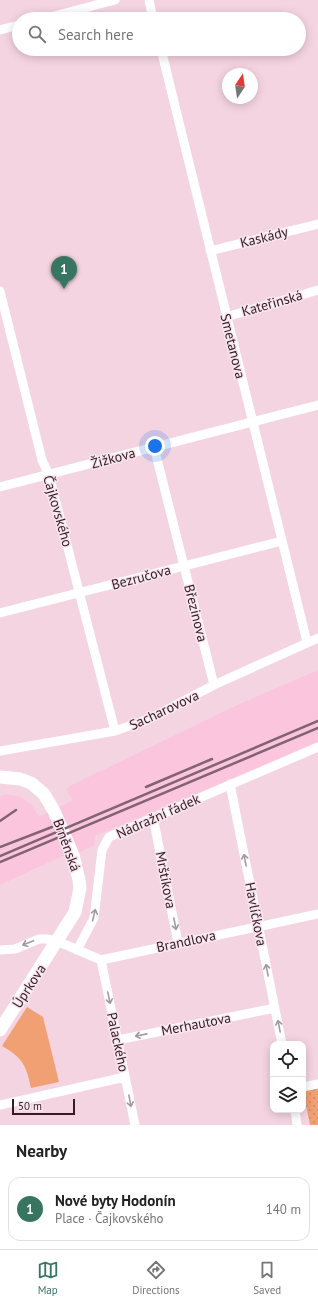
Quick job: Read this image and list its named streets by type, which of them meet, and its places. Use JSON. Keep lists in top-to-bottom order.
{
  "streets": {
    "main road": ["Brněnská", "Úprkova"],
    "street": [
      "Kaskády",
      "Kateřinská",
      "Smetanova",
      "Žižkova",
      "Čajkovského",
      "Bezručova",
      "Březinova",
      "Sacharovova",
      "Nádražní řádek",
      "Mrštíkova",
      "Havlíčkova",
      "Brandlova",
      "Merhautova",
      "Palackého"
    ]
  },
  "crossings": [
    ["Kaskády", "Smetanova"],
    ["Kateřinská", "Smetanova"],
    ["Smetanova", "Žižkova"],
    ["Smetanova", "Bezručova"],
    ["Smetanova", "Sacharovova"],
    ["Žižkova", "Čajkovského"],
    ["Žižkova", "Březinova"],
    ["Čajkovského", "Bezručova"],
    ["Čajkovského", "Sacharovova"],
    ["Bezručova", "Březinova"],
    ["Březinova", "Sacharovova"],
    ["Nádražní řádek", "Mrštíkova"],
    ["Nádražní řádek", "Havlíčkova"],
    ["Brněnská", "Úprkova"],
    ["Mrštíkova", "Brandlova"],
    ["Havlíčkova", "Brandlova"],
    ["Havlíčkova", "Merhautova"],
    ["Brandlova", "Palackého"],
    ["Merhautova", "Palackého"]
  ],
  "one_way": [
    "Nádražní řádek",
    "Mrštíkova",
    "Havlíčkova",
    "Merhautova",
    "Palackého"
  ],
  "scale_bar": "50 m",
  "north": "top",
  "page": {
    "search": "Search here",
    "pins": "1",
    "scale": "50 m",
    "heading": "Nearby",
    "list": [
      {
        "mark": "1",
        "name": "Nové byty Hodonín",
        "note": "Place · Čajkovského",
        "value": "140 m"
      }
    ],
    "nav": ["Map", "Directions", "Saved"]
  }
}
